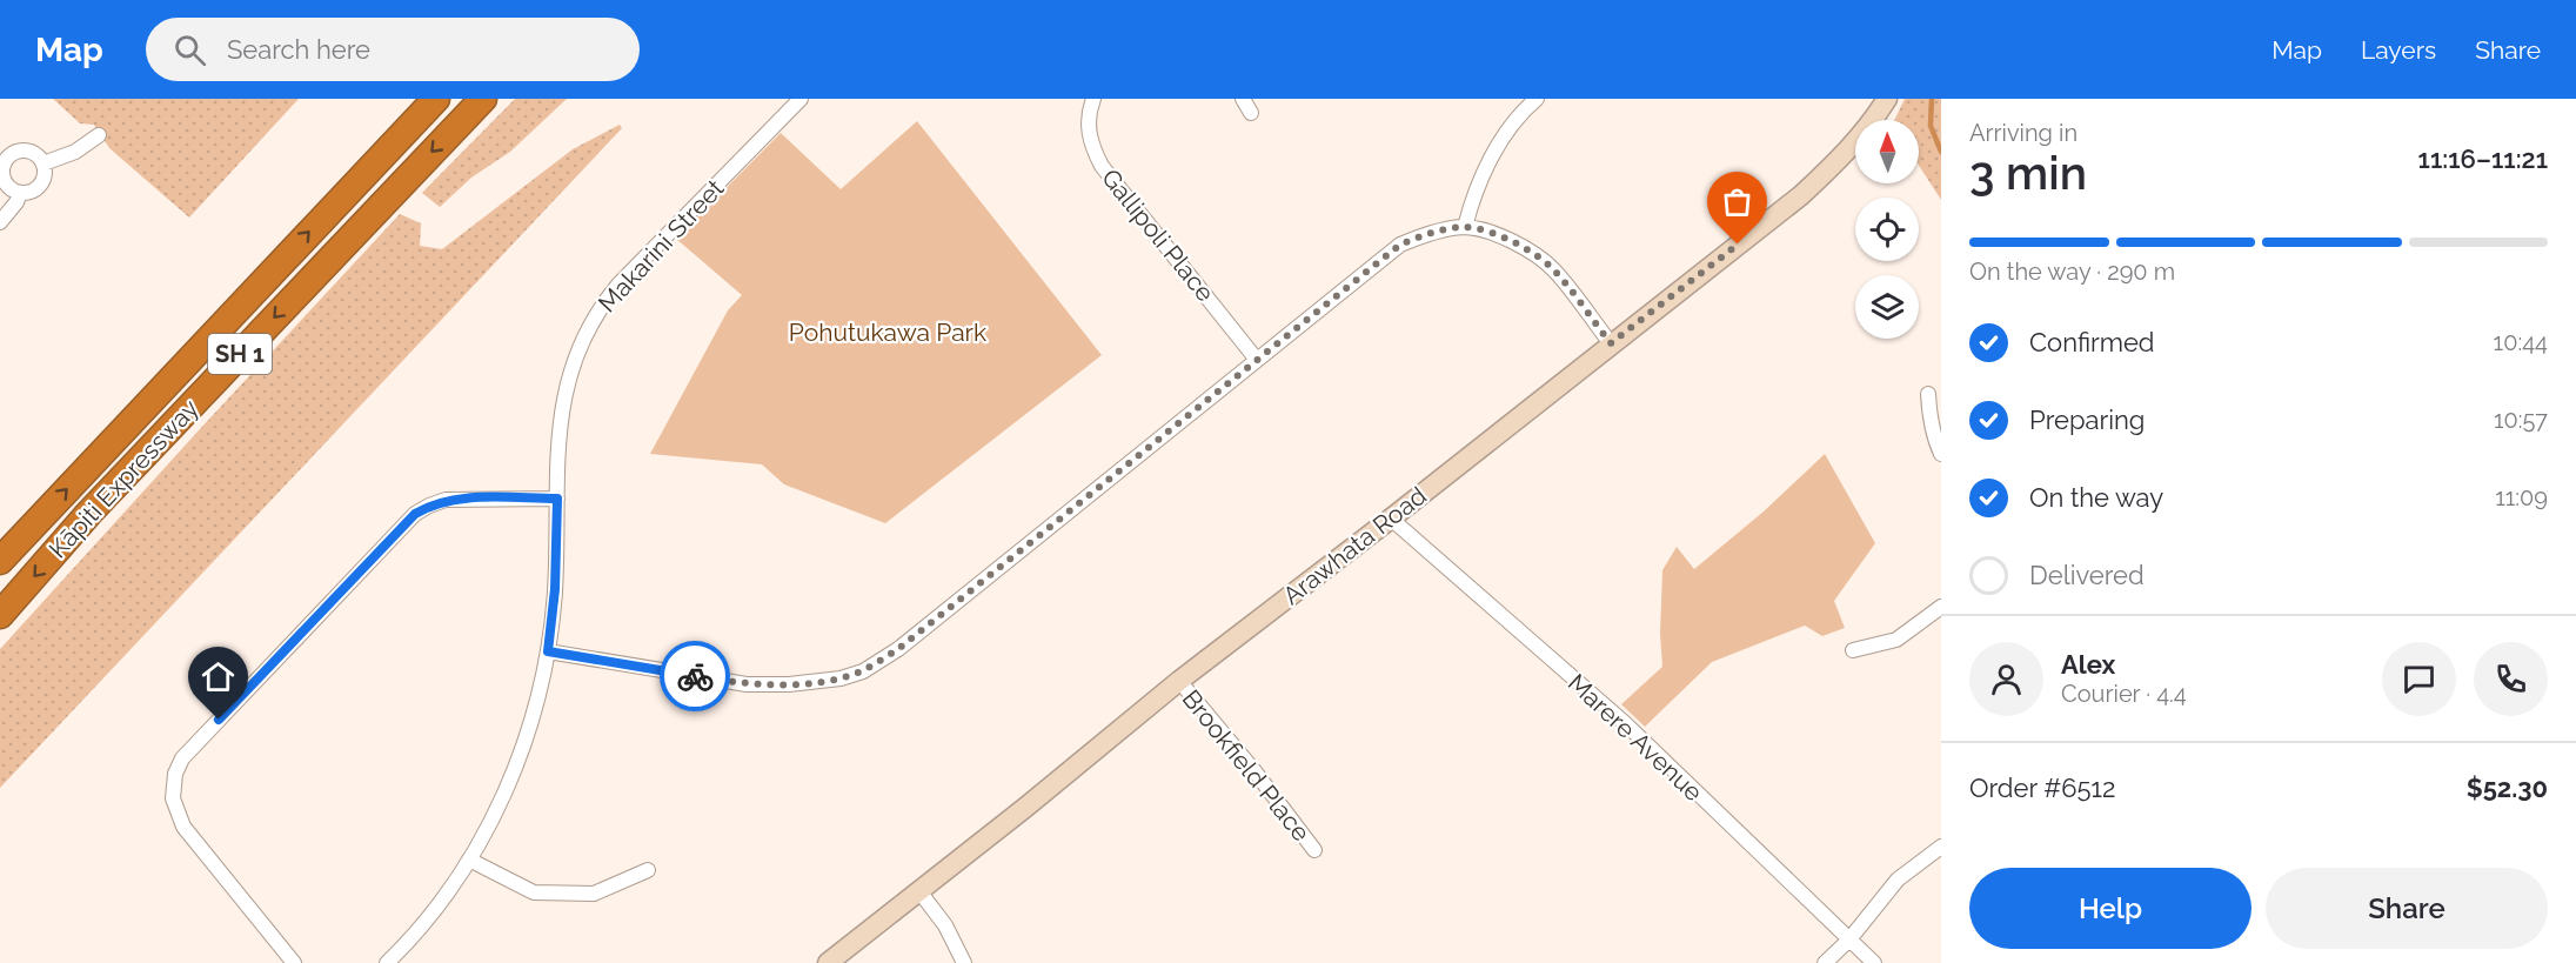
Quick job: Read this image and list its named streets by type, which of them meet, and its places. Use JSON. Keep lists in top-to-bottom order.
{
  "streets": {
    "highway": ["SH 1", "Kāpiti Expressway"],
    "main road": ["Arawhata Road"],
    "street": [
      "Gallipoli Place",
      "Makarini Street",
      "Marere Avenue",
      "Brookfield Place"
    ]
  },
  "crossings": [
    ["Arawhata Road", "Marere Avenue"],
    ["Arawhata Road", "Brookfield Place"]
  ],
  "parks": ["Pohutukawa Park"],
  "north": "top",
  "page": {
    "header": "Map",
    "search": "Search here",
    "nav": ["Map", "Layers", "Share"],
    "heading": ["3 min", "Arriving in", "11:16–11:21"],
    "panel": [
      "Alex",
      "Courier · 4.4",
      "Order #6512",
      "$52.30"
    ],
    "bar": "On the way · 290 m",
    "list": [
      ["Confirmed", "10:44"],
      ["Preparing", "10:57"],
      ["On the way", "11:09"],
      "Delivered"
    ],
    "buttons": ["Help", "Share"]
  }
}
